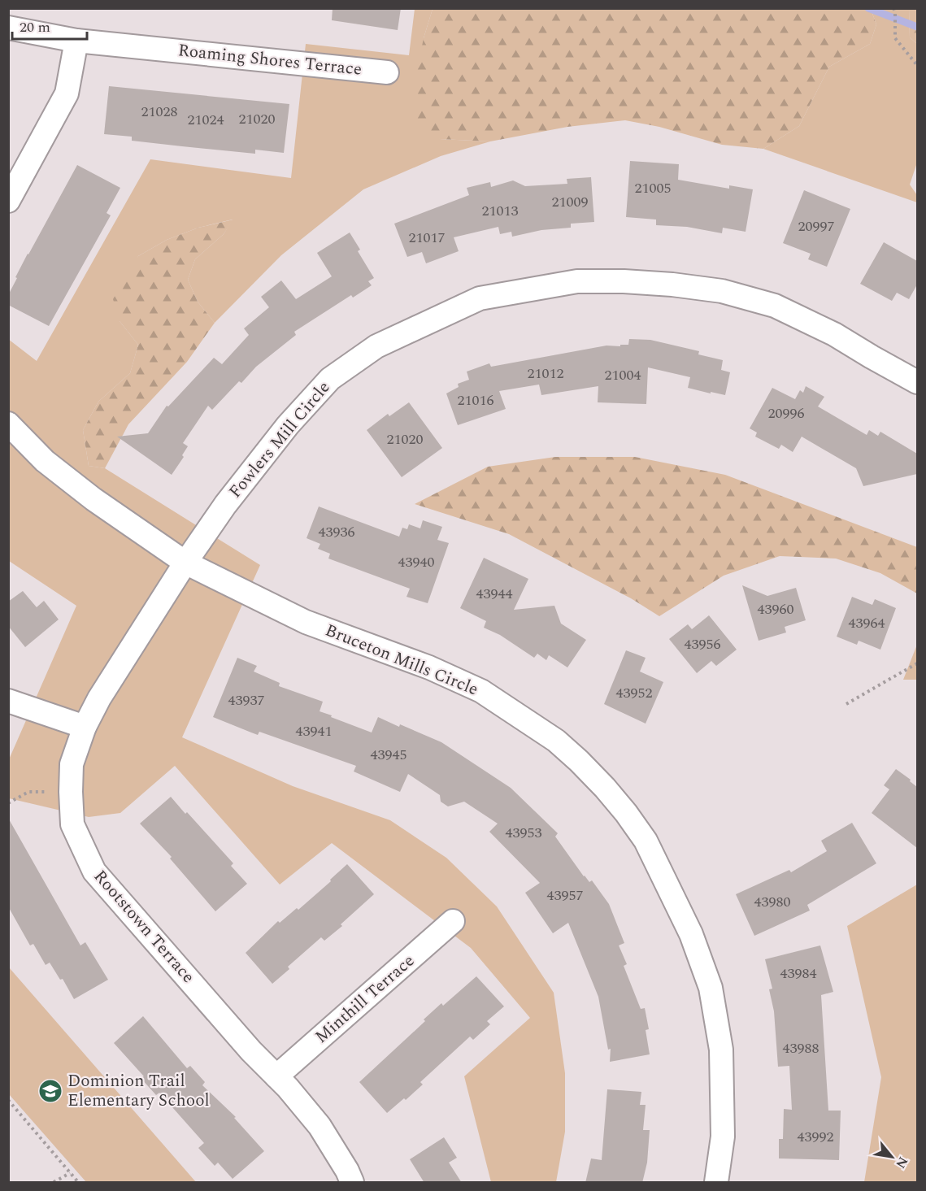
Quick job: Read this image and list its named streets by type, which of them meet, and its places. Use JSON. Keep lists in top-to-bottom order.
{
  "streets": {
    "street": [
      "Roaming Shores Terrace",
      "Fowlers Mill Circle",
      "Bruceton Mills Circle",
      "Rootstown Terrace",
      "Minthill Terrace"
    ]
  },
  "crossings": [
    ["Fowlers Mill Circle", "Bruceton Mills Circle"],
    ["Fowlers Mill Circle", "Rootstown Terrace"],
    ["Bruceton Mills Circle", "Rootstown Terrace"],
    ["Rootstown Terrace", "Minthill Terrace"]
  ],
  "places": {
    "school or university": ["Dominion Trail Elementary School"]
  },
  "house_numbers": [
    "21028",
    "21020",
    "21024",
    "21005",
    "21009",
    "21013",
    "20997",
    "21017",
    "21012",
    "21004",
    "21016",
    "20996",
    "21020",
    "43936",
    "43940",
    "43944",
    "43960",
    "43964",
    "43956",
    "43952",
    "43937",
    "43941",
    "43945",
    "43953",
    "43957",
    "43980",
    "43984",
    "43988",
    "43992"
  ],
  "scale_bar": "20 m",
  "north": "bottom right"
}
